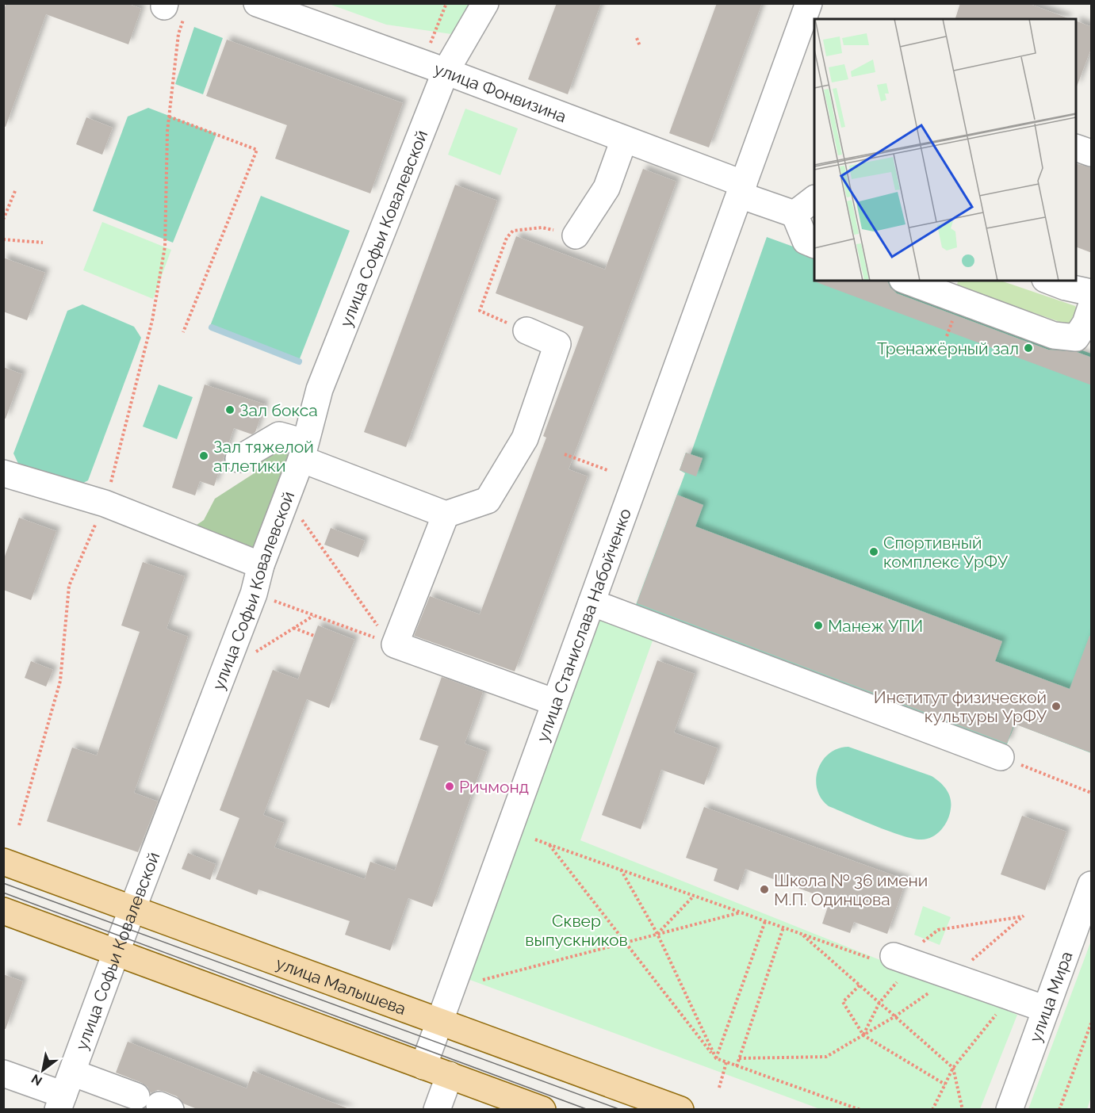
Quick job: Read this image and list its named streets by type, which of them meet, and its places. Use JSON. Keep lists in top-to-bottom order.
{
  "streets": {
    "main road": ["улица Малышева"],
    "street": [
      "улица Фонвизина",
      "улица Софьи Ковалевской",
      "улица Станислава Набойченко",
      "улица Мира"
    ]
  },
  "crossings": [
    ["улица Фонвизина", "улица Софьи Ковалевской"],
    ["улица Фонвизина", "улица Станислава Набойченко"],
    ["улица Софьи Ковалевской", "улица Малышева"],
    ["улица Станислава Набойченко", "улица Малышева"]
  ],
  "parks": ["Сквер выпускников"],
  "places": [
    "Тренажёрный зал",
    "Зал бокса",
    "Зал тяжелой атлетики",
    "Спортивный комплекс УрФУ",
    "Манеж УПИ",
    "Институт физической культуры УрФУ",
    "Ричмонд",
    "Школа № 36 имени М.П. Одинцова"
  ],
  "north": "bottom left"
}
